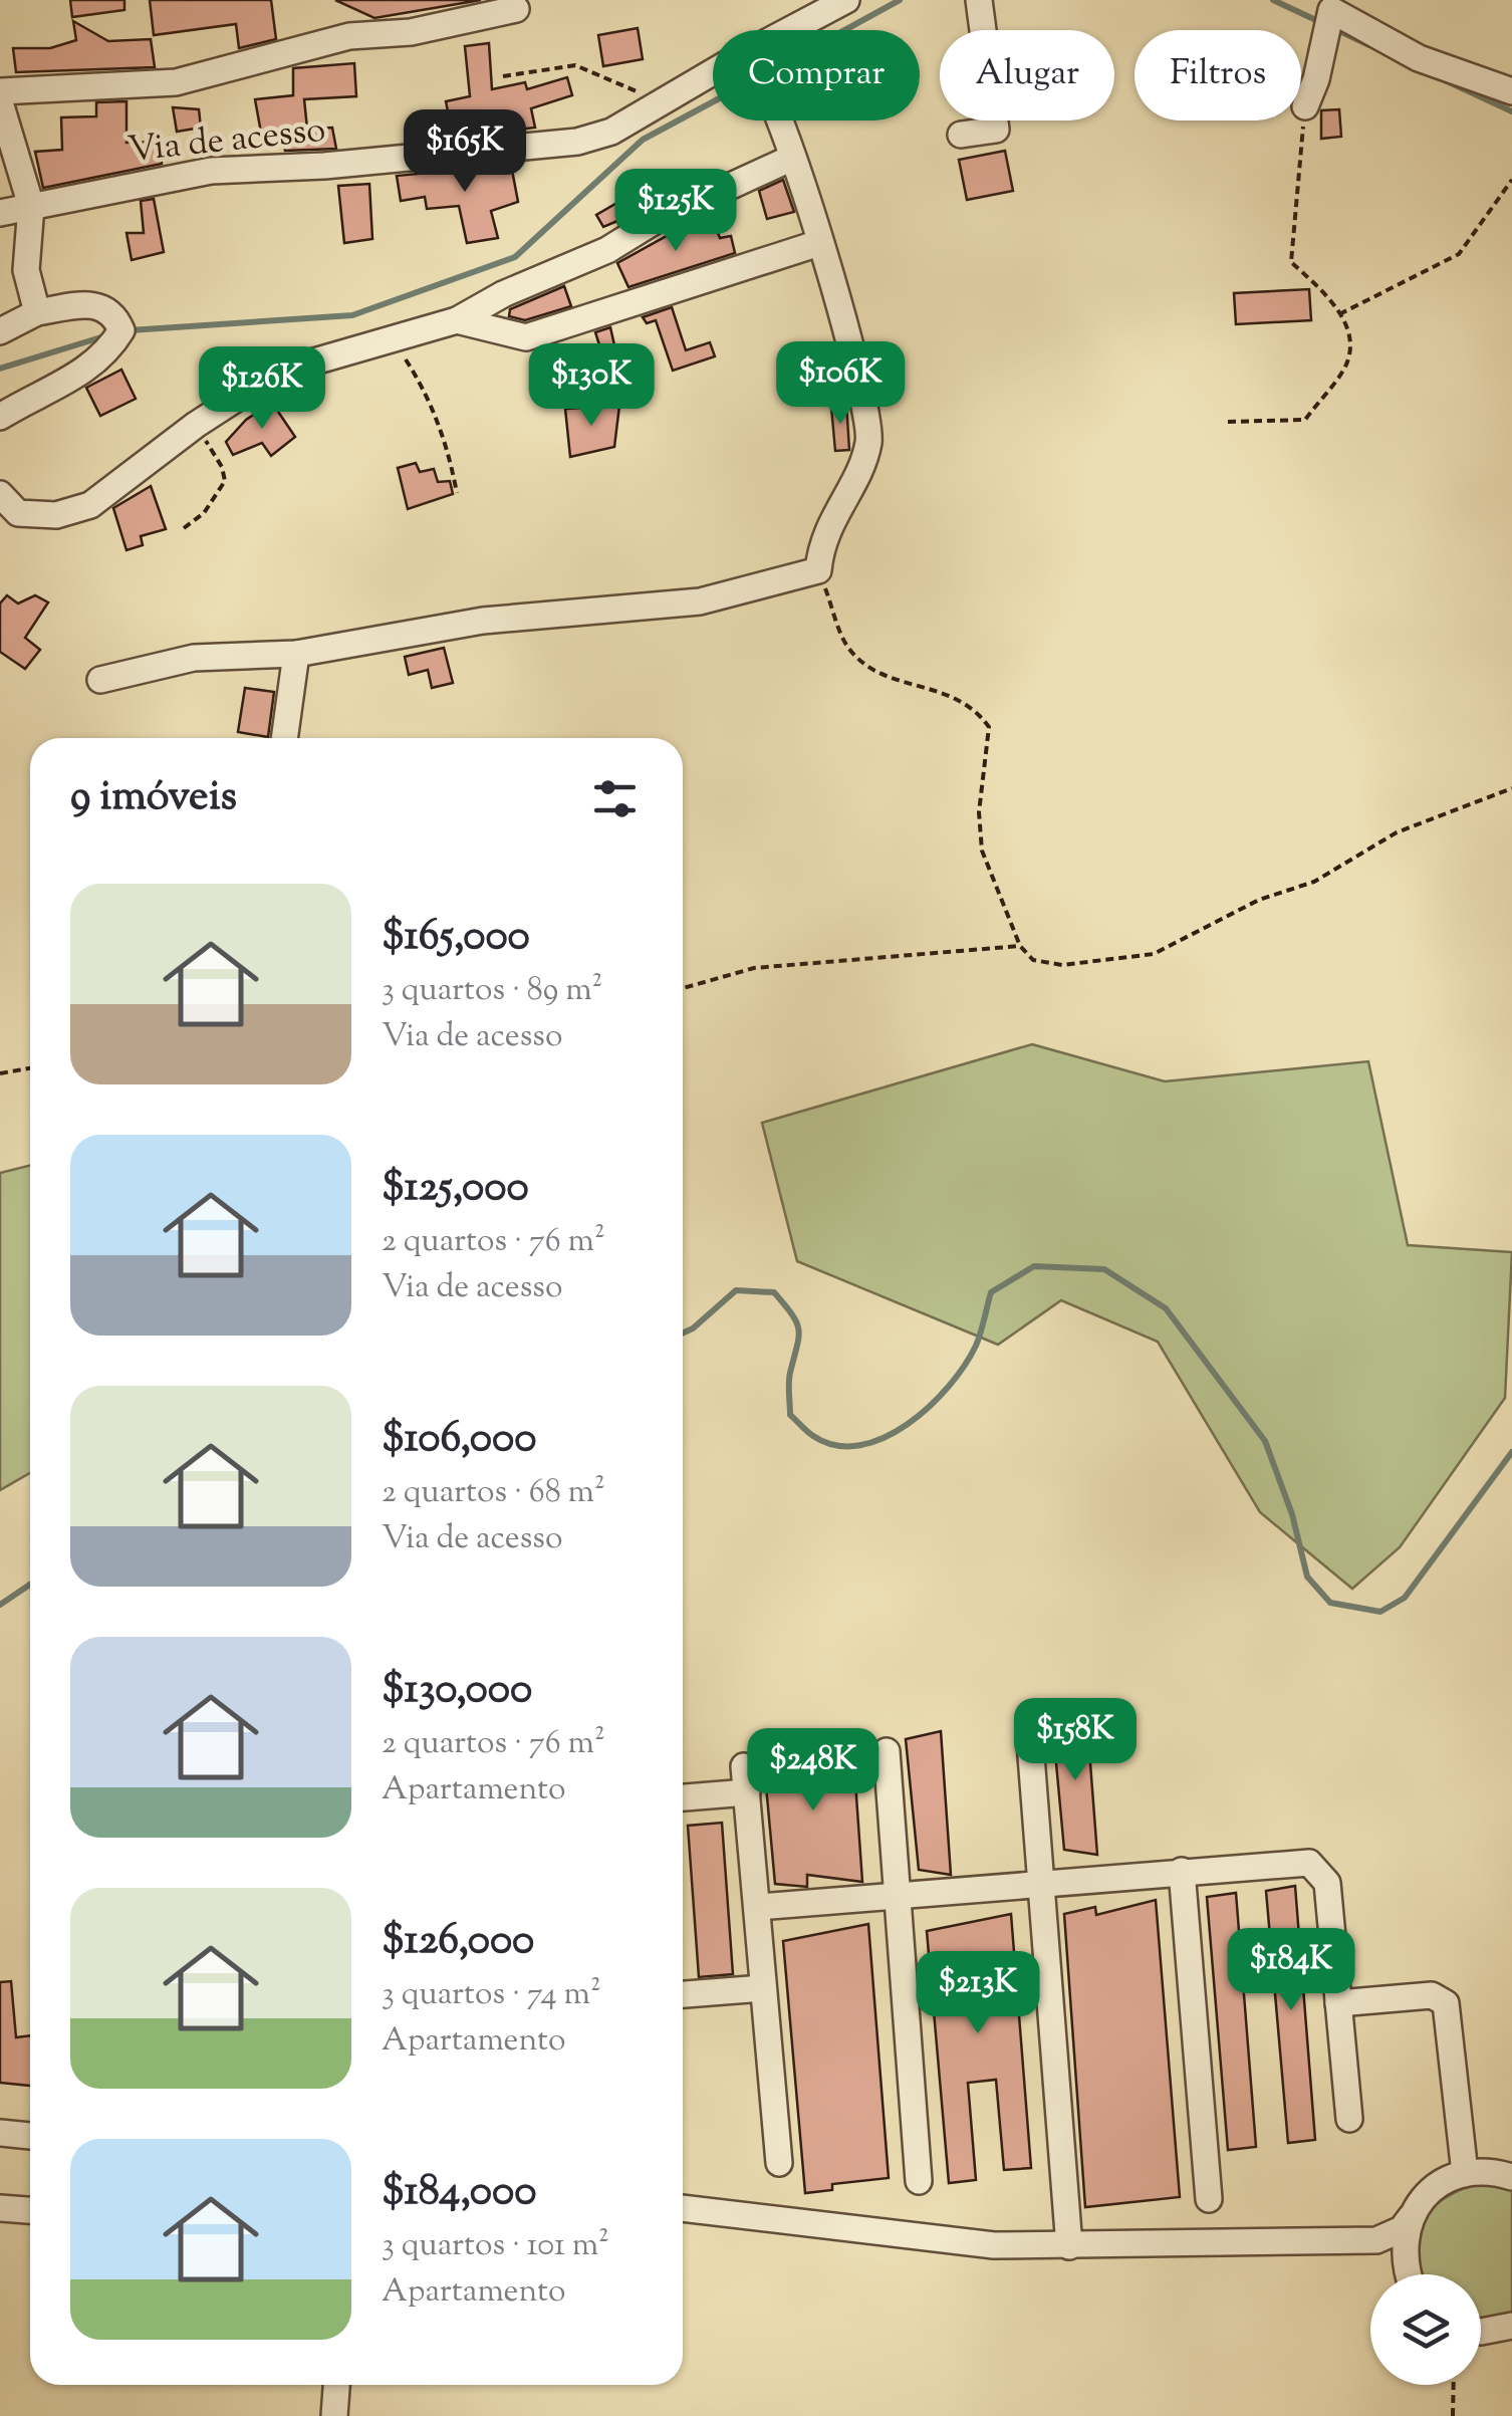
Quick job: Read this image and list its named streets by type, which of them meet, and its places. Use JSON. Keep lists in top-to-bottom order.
{
  "streets": {
    "street": ["Via de acesso"]
  },
  "page": {
    "chip": ["Comprar", "Alugar", "Filtros"],
    "price": [
      "$165K",
      "$125K",
      "$106K",
      "$130K",
      "$126K",
      "$158K",
      "$248K",
      "$184K",
      "$213K"
    ],
    "heading": "9 imóveis",
    "list": [
      {
        "name": "$165,000",
        "note": "3 quartos · 89 m² · Via de acesso"
      },
      {
        "name": "$125,000",
        "note": "2 quartos · 76 m² · Via de acesso"
      },
      {
        "name": "$106,000",
        "note": "2 quartos · 68 m² · Via de acesso"
      },
      {
        "name": "$130,000",
        "note": "2 quartos · 76 m² · Apartamento"
      },
      {
        "name": "$126,000",
        "note": "3 quartos · 74 m² · Apartamento"
      },
      {
        "name": "$184,000",
        "note": "3 quartos · 101 m² · Apartamento"
      }
    ]
  }
}
